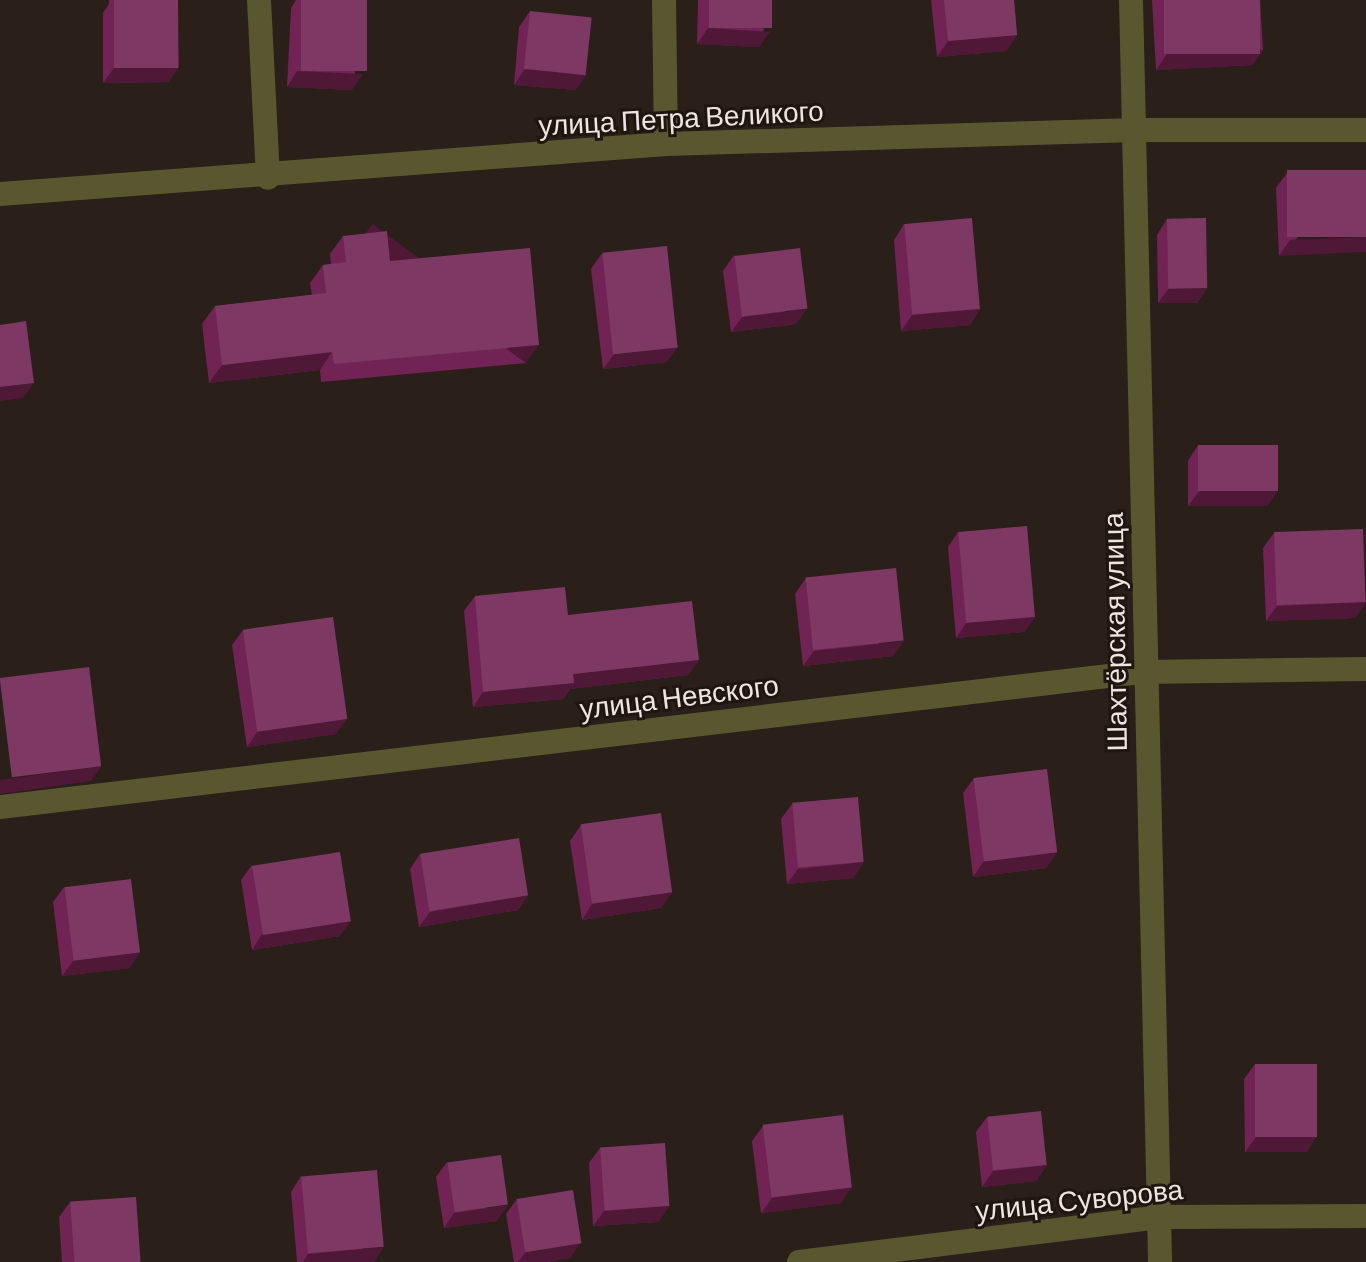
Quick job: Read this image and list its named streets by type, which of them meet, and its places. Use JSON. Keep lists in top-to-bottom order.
{
  "streets": {
    "street": [
      "улица Петра Великого",
      "Шахтёрская улица",
      "улица Невского",
      "улица Суворова"
    ]
  },
  "crossings": [
    ["улица Петра Великого", "Шахтёрская улица"],
    ["Шахтёрская улица", "улица Невского"],
    ["Шахтёрская улица", "улица Суворова"]
  ]
}
